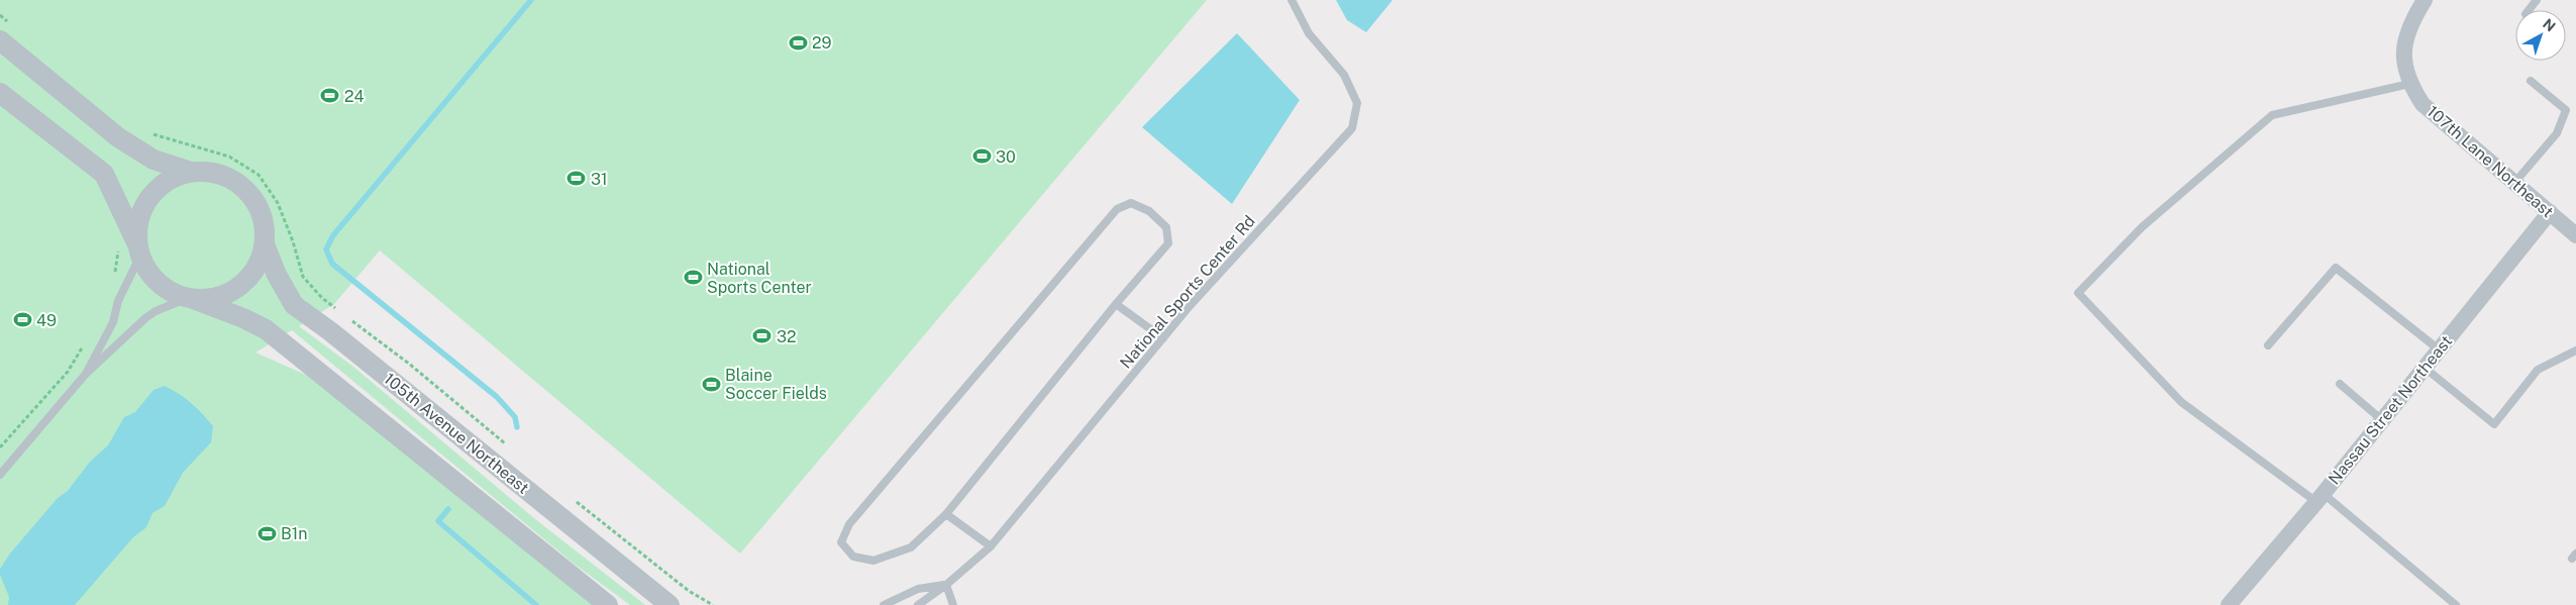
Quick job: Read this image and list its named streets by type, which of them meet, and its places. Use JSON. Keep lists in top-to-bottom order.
{
  "streets": {
    "street": ["107th Lane Northeast", "Nassau Street Northeast", "105th Avenue Northeast"],
    "lane": ["National Sports Center Rd"]
  },
  "crossings": [
    ["107th Lane Northeast", "Nassau Street Northeast"]
  ],
  "places": {
    "sports": [
      "29",
      "24",
      "30",
      "31",
      "National Sports Center",
      "49",
      "32",
      "Blaine Soccer Fields",
      "B1n"
    ]
  },
  "north": "top right"
}
